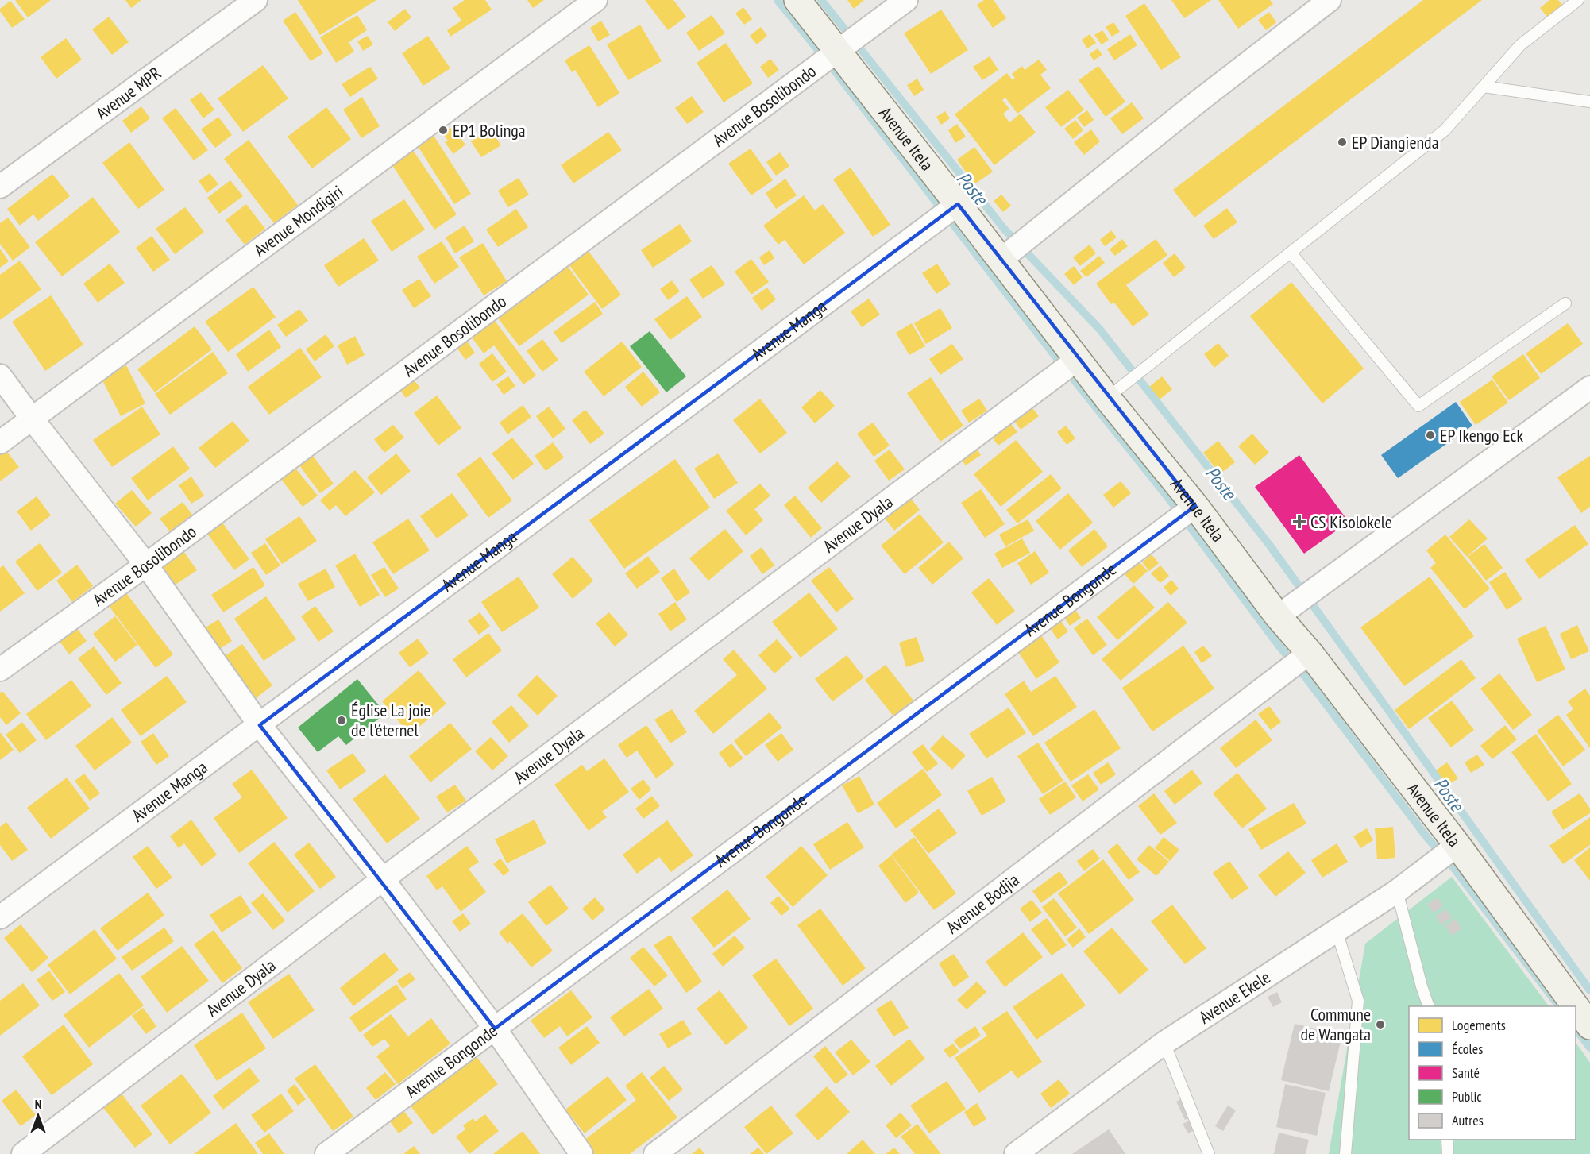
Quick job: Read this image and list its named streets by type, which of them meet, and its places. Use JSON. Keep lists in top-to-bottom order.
{
  "streets": {
    "street": [
      "Avenue MPR",
      "Avenue Bosolibondo",
      "Avenue Itela",
      "Avenue Mondigiri",
      "Avenue Manga",
      "Avenue Dyala",
      "Avenue Bongonde",
      "Avenue Bodjia",
      "Avenue Ekele"
    ]
  },
  "crossings": [
    ["Avenue Bosolibondo", "Avenue Itela"],
    ["Avenue Itela", "Avenue Manga"],
    ["Avenue Itela", "Avenue Dyala"],
    ["Avenue Itela", "Avenue Bongonde"],
    ["Avenue Itela", "Avenue Bodjia"],
    ["Avenue Itela", "Avenue Ekele"]
  ],
  "water": ["Poste"],
  "places": {
    "other": [
      "EP1 Bolinga",
      "EP Diangienda",
      "EP Ikengo Eck",
      "Église La joie de l'éternel",
      "Commune de Wangata"
    ],
    "health": ["CS Kisolokele"]
  },
  "legend": [
    "Logements",
    "Écoles",
    "Santé",
    "Public",
    "Autres"
  ],
  "north": "top"
}
